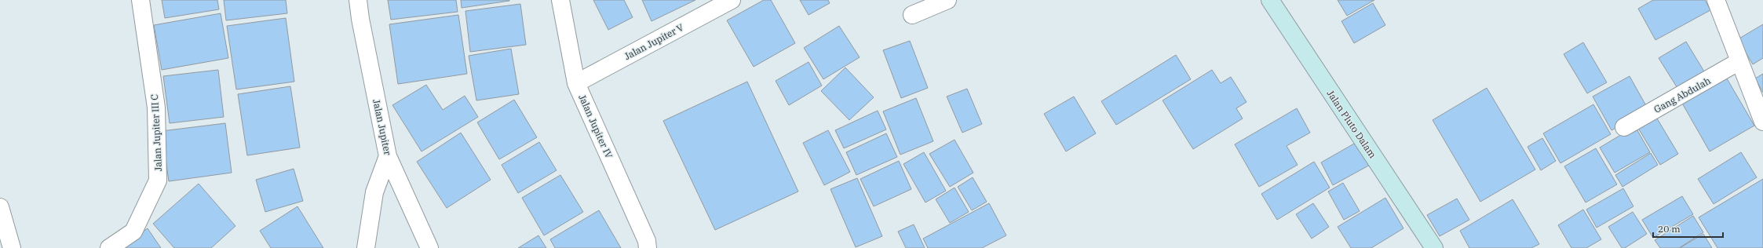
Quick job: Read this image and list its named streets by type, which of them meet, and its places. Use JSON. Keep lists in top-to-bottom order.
{
  "streets": {
    "street": [
      "Jalan Jupiter V",
      "Gang Abdulah",
      "Jalan Pluto Dalam",
      "Jalan Jupiter IV",
      "Jalan Jupiter",
      "Jalan Jupiter III C"
    ]
  },
  "crossings": [
    ["Jalan Jupiter V", "Jalan Jupiter IV"]
  ],
  "scale_bar": "20 m"
}
